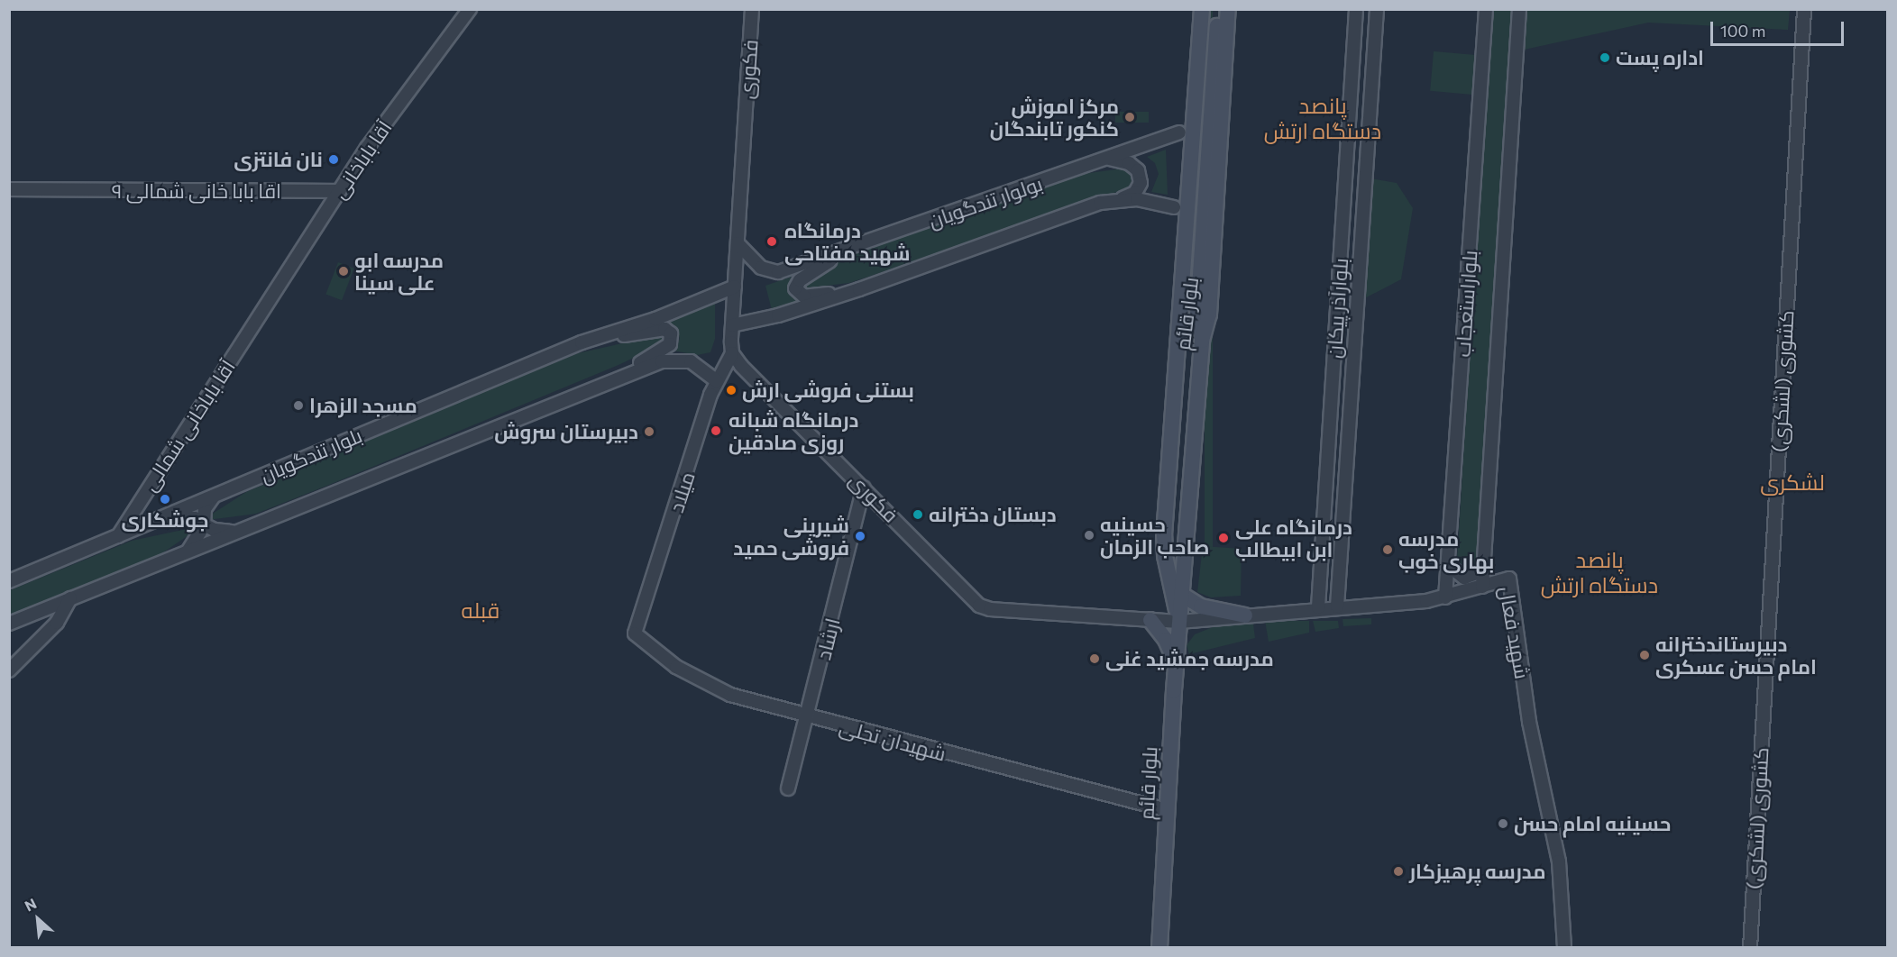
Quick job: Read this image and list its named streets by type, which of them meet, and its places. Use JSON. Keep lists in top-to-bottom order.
{
  "streets": {
    "main road": ["بلوار قائم"],
    "street": [
      "فکوری",
      "آقا باباخانی",
      "۹ اقا بابا خانی شمالی",
      "بولوار تندگویان",
      "بلواراستعجاب",
      "بلوارآذر پیکان",
      "کشوری (لشکری)",
      "آقا باباخانی شمالی",
      "بلوار تندگویان",
      "میلاد",
      "شهید فعال",
      "ارشاد",
      "شهیدان تجلی"
    ]
  },
  "crossings": [
    ["فکوری", "بولوار تندگویان"],
    ["فکوری", "بلوار قائم"],
    ["فکوری", "بلوار تندگویان"],
    ["فکوری", "میلاد"],
    ["فکوری", "شهید فعال"],
    ["فکوری", "ارشاد"],
    ["آقا باباخانی", "۹ اقا بابا خانی شمالی"],
    ["آقا باباخانی", "آقا باباخانی شمالی"],
    ["بلواراستعجاب", "شهید فعال"],
    ["بلوارآذر پیکان", "شهید فعال"],
    ["بلوار قائم", "شهید فعال"],
    ["بلوار قائم", "شهیدان تجلی"],
    ["آقا باباخانی شمالی", "بلوار تندگویان"],
    ["میلاد", "شهیدان تجلی"],
    ["ارشاد", "شهیدان تجلی"]
  ],
  "districts": [
    "پانصد دستگاه ارتش",
    "لشکری",
    "پانصد دستگاه ارتش",
    "قبله"
  ],
  "places": [
    "اداره پست",
    "مرکز اموزش کنکور تابندگان",
    "نان فانتزی",
    "درمانگاه شهید مفتاحی",
    "مدرسه ابو علی سینا",
    "بستنی فروشی ارش",
    "مسجد الزهرا",
    "درمانگاه شبانه روزی صادقین",
    "دبیرستان سروش",
    "جوشکاری",
    "دبستان دخترانه",
    "حسینیه صاحب الزمان",
    "شیرینی فروشی حمید",
    "درمانگاه علی ابن ابیطالب",
    "مدرسه بهاری خوب",
    "دبیرستاندخترانه امام حسن عسکری",
    "مدرسه جمشید غنی",
    "حسینیه امام حسن",
    "مدرسه پرهیزکار"
  ],
  "scale_bar": "100 m",
  "north": "top left"
}
